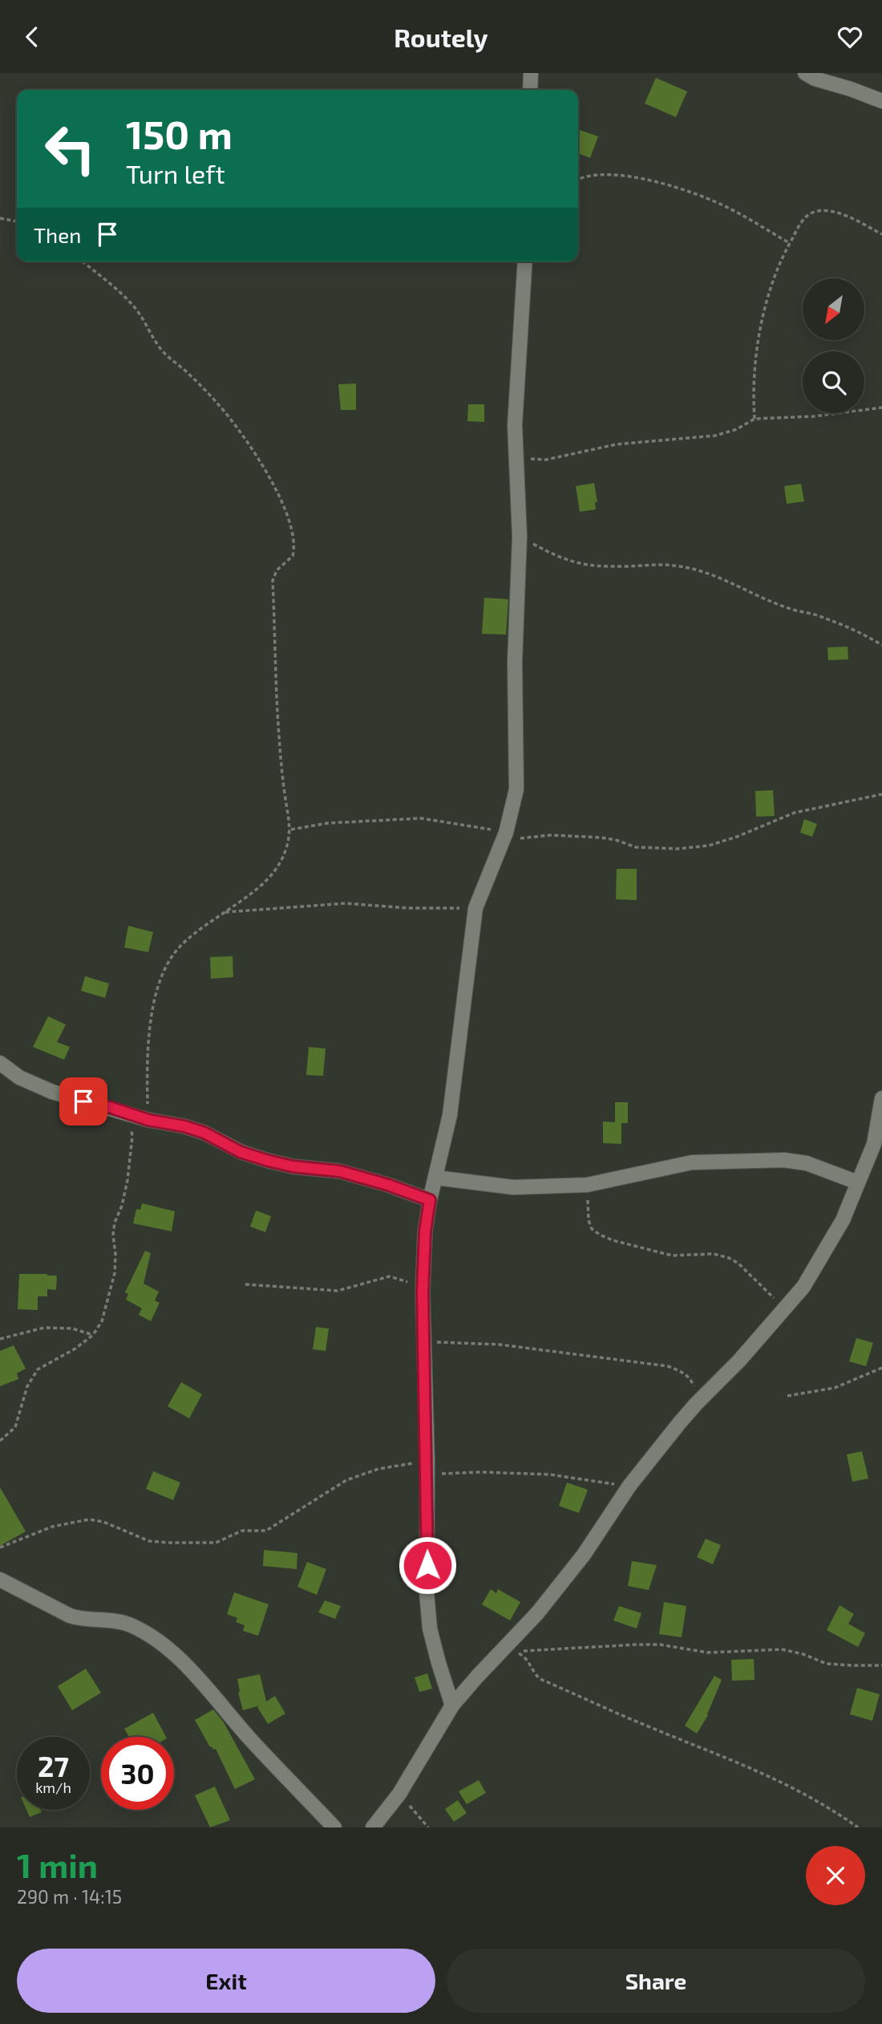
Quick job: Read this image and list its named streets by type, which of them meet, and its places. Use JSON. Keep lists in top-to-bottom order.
{
  "north": "bottom left",
  "page": {
    "header": "Routely",
    "turn": ["150 m", "Turn left"],
    "then": "Then",
    "speed": "27 km/h",
    "limit": "30",
    "heading": ["1 min", "290 m · 14:15"],
    "buttons": ["Exit", "Share"]
  }
}
